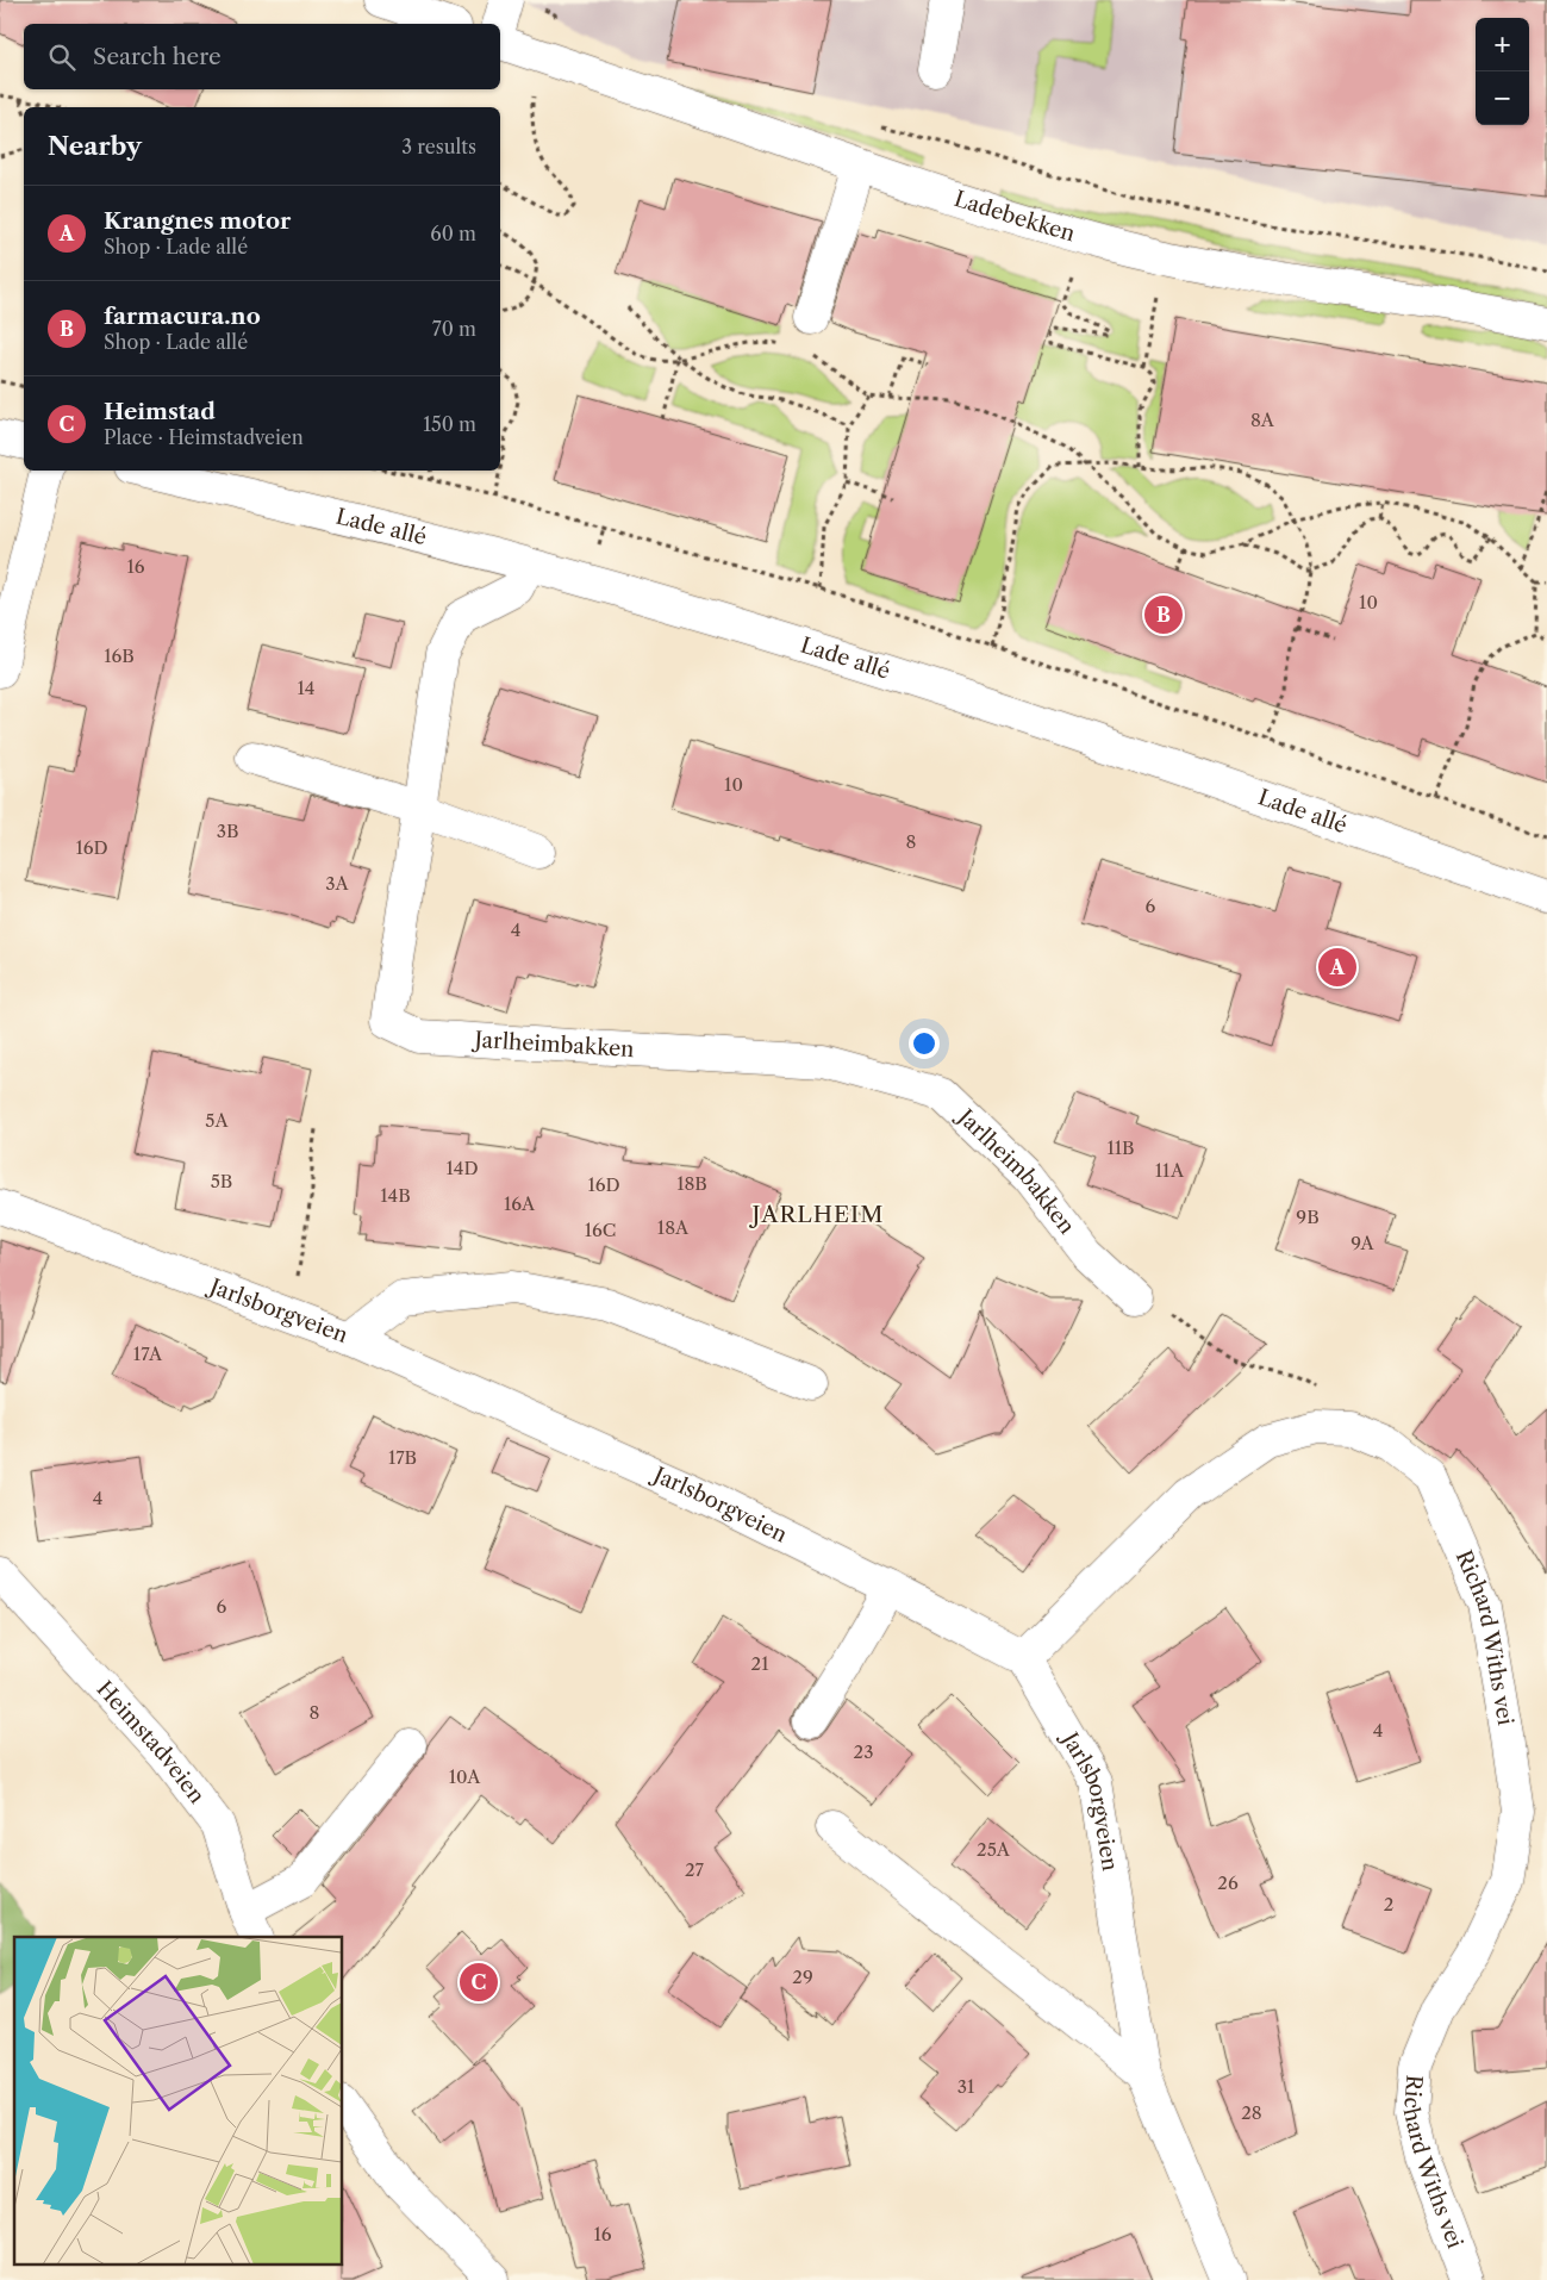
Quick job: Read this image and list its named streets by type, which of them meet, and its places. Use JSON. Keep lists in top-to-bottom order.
{
  "streets": {
    "street": [
      "Ladebekken",
      "Lade allé",
      "Jarlheimbakken",
      "Jarlsborgveien",
      "Richard Withs vei",
      "Heimstadveien"
    ]
  },
  "crossings": [
    ["Lade allé", "Jarlheimbakken"],
    ["Jarlsborgveien", "Richard Withs vei"]
  ],
  "districts": ["JARLHEIM"],
  "house_numbers": [
    "8A",
    "16",
    "10",
    "16B",
    "14",
    "10",
    "3B",
    "8",
    "16D",
    "3A",
    "6",
    "4",
    "5A",
    "11B",
    "14D",
    "11A",
    "5B",
    "18B",
    "16D",
    "14B",
    "16A",
    "9B",
    "18A",
    "16C",
    "9A",
    "17A",
    "17B",
    "4",
    "6",
    "21",
    "8",
    "4",
    "23",
    "10A",
    "25A",
    "27",
    "26",
    "2",
    "29",
    "31",
    "28",
    "16"
  ],
  "page": {
    "map_buttons": ["+", "−"],
    "search": "Search here",
    "heading": ["Nearby", "3 results"],
    "list": [
      {
        "mark": "A",
        "name": "Krangnes motor",
        "note": "Shop · Lade allé",
        "value": "60 m"
      },
      {
        "mark": "B",
        "name": "farmacura.no",
        "note": "Shop · Lade allé",
        "value": "70 m"
      },
      {
        "mark": "C",
        "name": "Heimstad",
        "note": "Place · Heimstadveien",
        "value": "150 m"
      }
    ],
    "pins": ["B", "A", "C"]
  }
}
